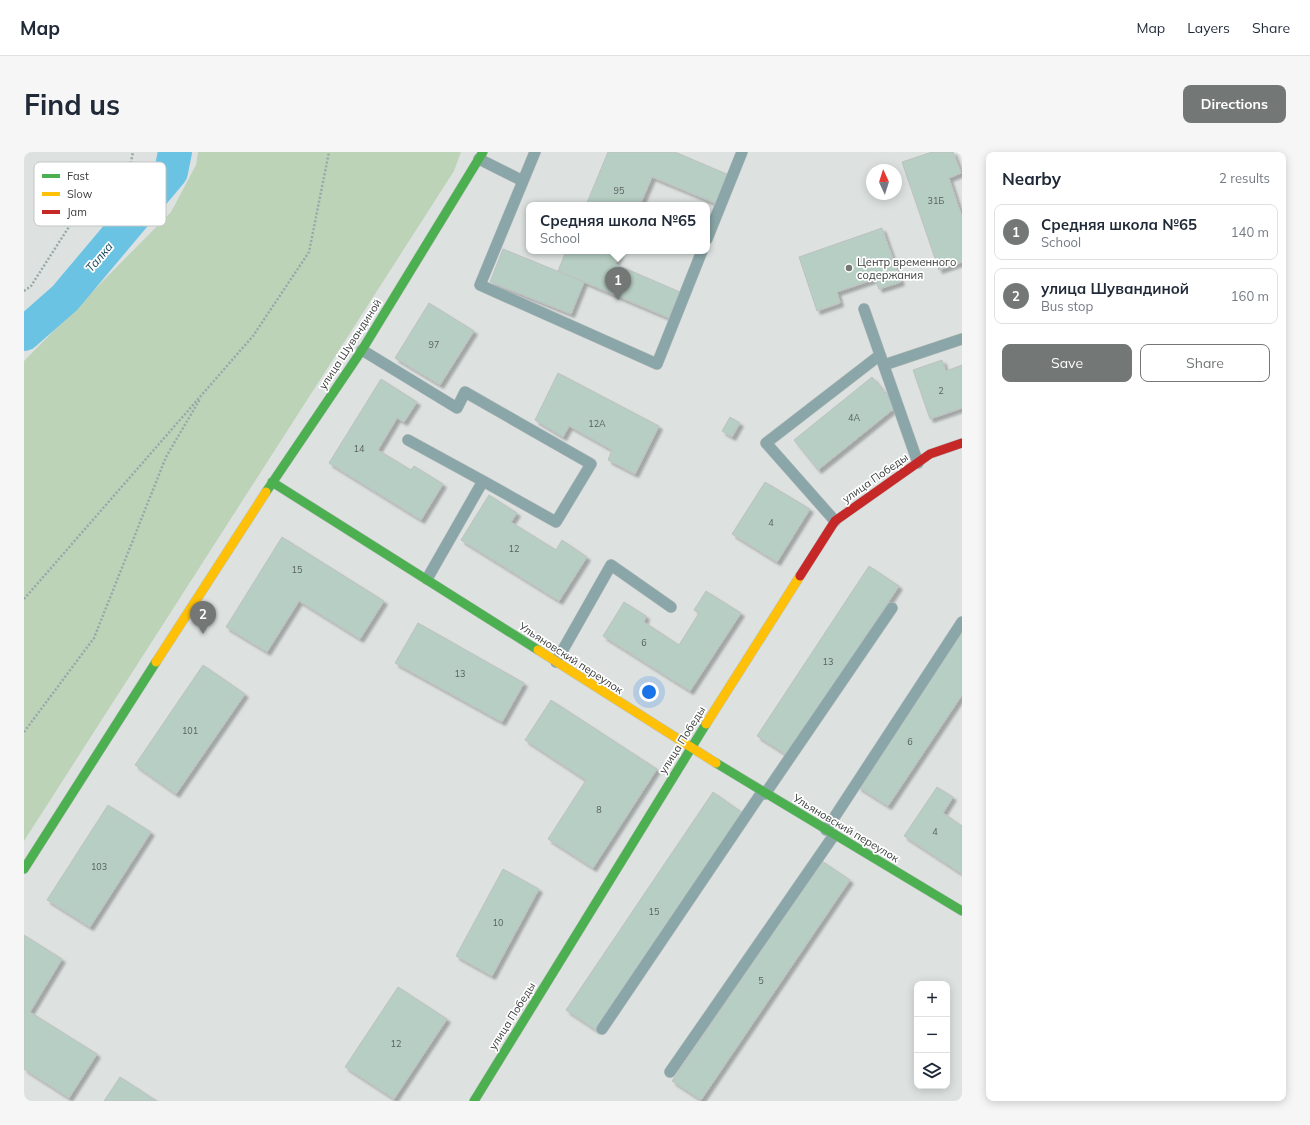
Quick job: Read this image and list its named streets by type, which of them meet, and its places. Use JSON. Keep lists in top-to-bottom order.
{
  "streets": {
    "street": ["улица Шувандиной", "улица Победы", "Ульяновский переулок"]
  },
  "crossings": [
    ["улица Шувандиной", "Ульяновский переулок"],
    ["улица Победы", "Ульяновский переулок"]
  ],
  "water": ["Талка"],
  "places": ["Центр временного содержания"],
  "house_numbers": [
    "95",
    "31Б",
    "97",
    "2",
    "4А",
    "12А",
    "14",
    "4",
    "12",
    "15",
    "6",
    "13",
    "13",
    "101",
    "6",
    "8",
    "4",
    "103",
    "15",
    "10",
    "5",
    "12"
  ],
  "legend": ["Fast", "Slow", "Jam"],
  "north": "top",
  "page": {
    "header": "Map",
    "nav": ["Map", "Layers", "Share"],
    "buttons": [
      "Directions",
      ["Save", "Share"]
    ],
    "title": "Find us",
    "heading": ["Nearby", "2 results"],
    "popup": ["Средняя школа №65", "School"],
    "list": [
      {
        "mark": "1",
        "name": "Средняя школа №65",
        "note": "School",
        "value": "140 m"
      },
      {
        "mark": "2",
        "name": "улица Шувандиной",
        "note": "Bus stop",
        "value": "160 m"
      }
    ],
    "pins": ["1", "2"],
    "map_buttons": ["+", "−"]
  }
}
